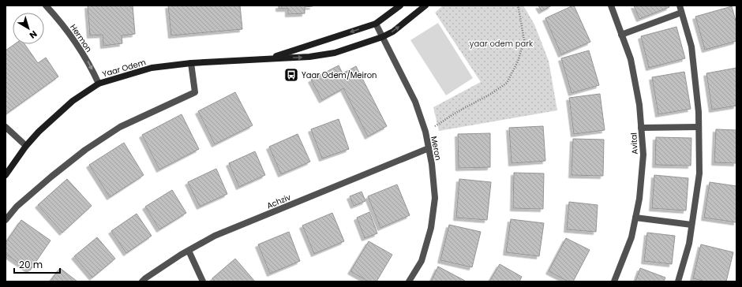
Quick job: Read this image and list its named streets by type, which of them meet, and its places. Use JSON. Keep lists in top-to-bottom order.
{
  "streets": {
    "street": [
      "Hermon",
      "Yaar Odem",
      "Avital",
      "Meron",
      "Achziv"
    ]
  },
  "crossings": [
    ["Hermon", "Yaar Odem"],
    ["Yaar Odem", "Meron"],
    ["Meron", "Achziv"]
  ],
  "one_way": ["Hermon"],
  "parks": ["yaar odem park"],
  "places": {
    "bus stop": ["Yaar Odem/Meiron"]
  },
  "scale_bar": "20 m",
  "north": "bottom right"
}
